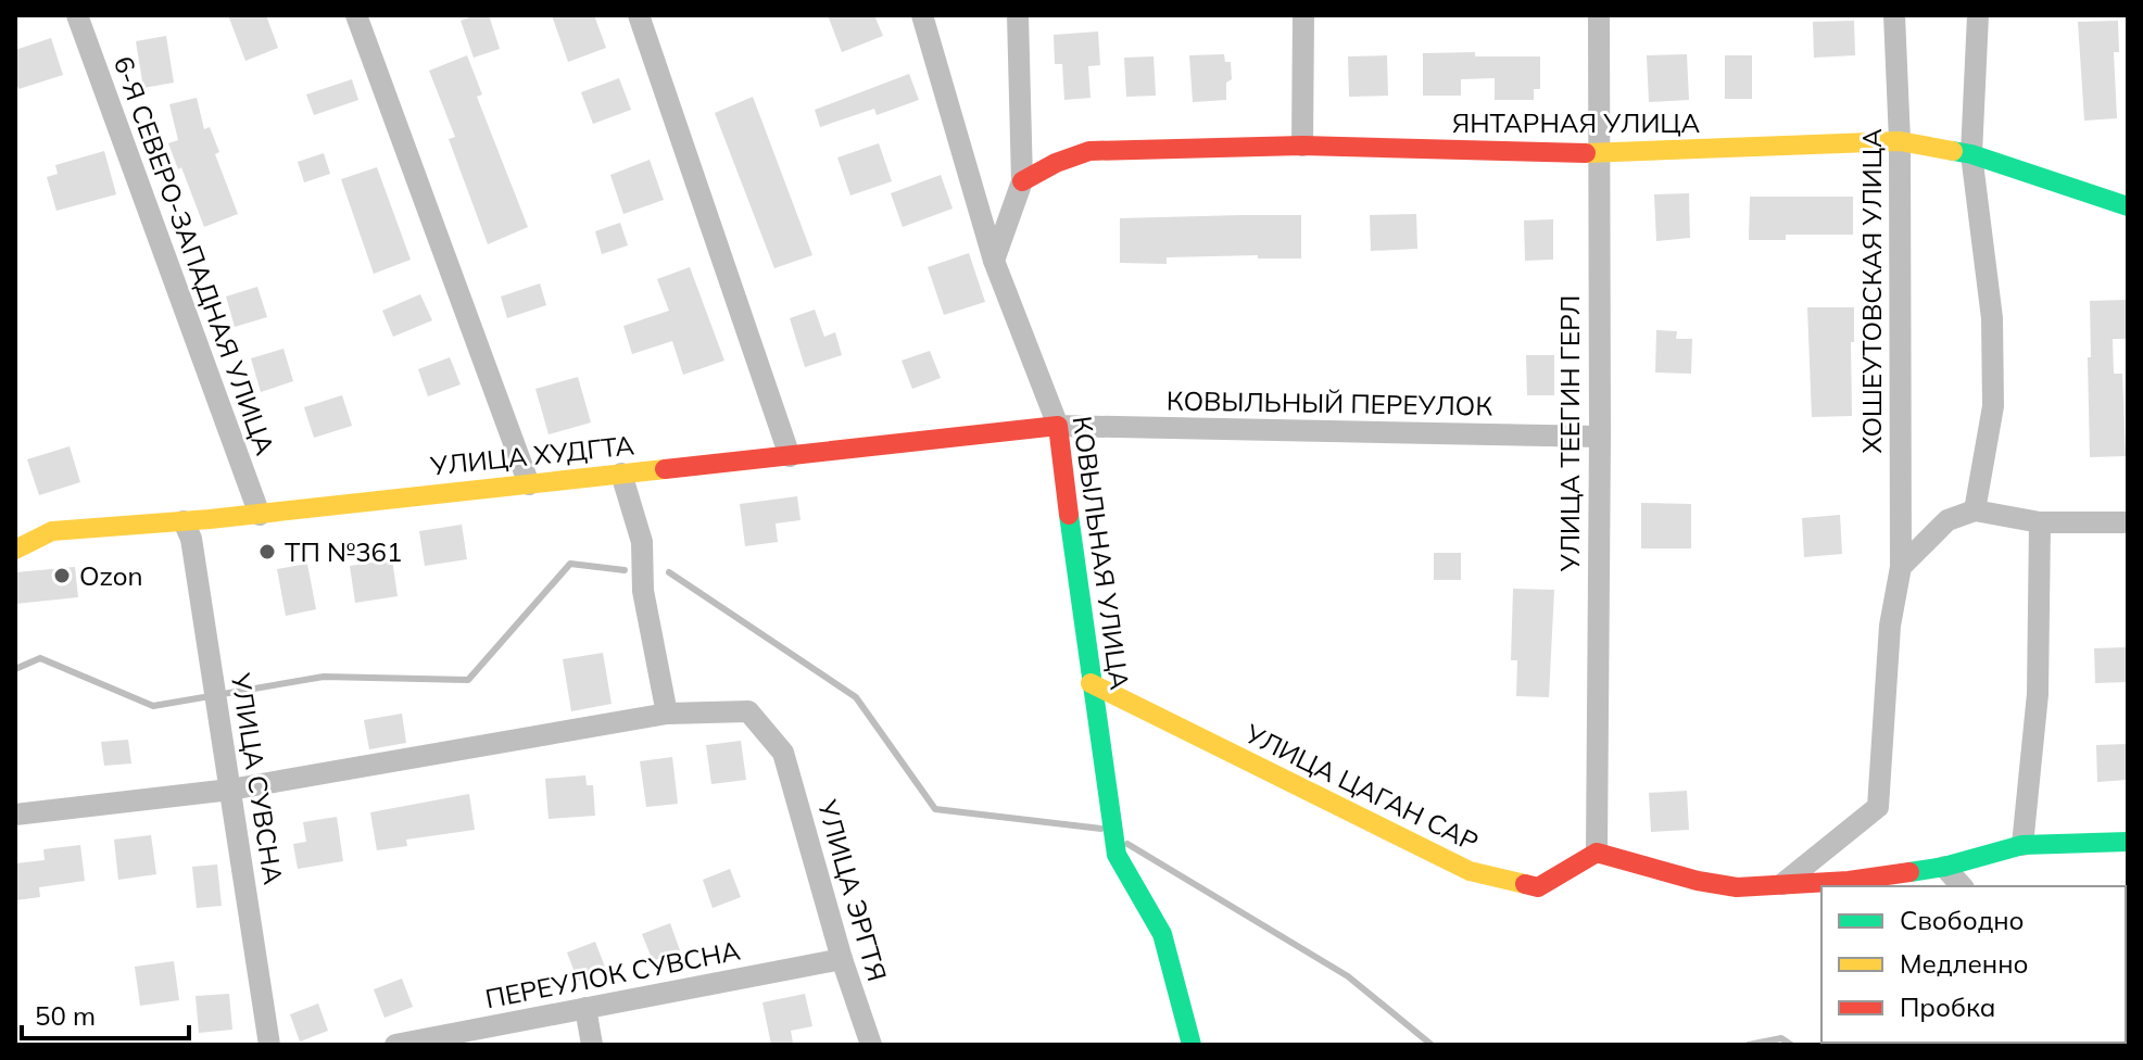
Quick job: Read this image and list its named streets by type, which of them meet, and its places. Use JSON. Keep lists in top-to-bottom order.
{
  "streets": {
    "street": [
      "ЯНТАРНАЯ УЛИЦА",
      "6-Я СЕВЕРО-ЗАПАДНАЯ УЛИЦА",
      "ХОШЕУТОВСКАЯ УЛИЦА",
      "КОВЫЛЬНЫЙ ПЕРЕУЛОК",
      "УЛИЦА ТЕЕГИН ГЕРЛ",
      "УЛИЦА ХУДГТА",
      "КОВЫЛЬНАЯ УЛИЦА",
      "УЛИЦА СУВСНА",
      "УЛИЦА ЦАГАН САР",
      "УЛИЦА ЭРГТЯ",
      "ПЕРЕУЛОК СУВСНА"
    ]
  },
  "crossings": [
    ["ЯНТАРНАЯ УЛИЦА", "ХОШЕУТОВСКАЯ УЛИЦА"],
    ["ЯНТАРНАЯ УЛИЦА", "УЛИЦА ТЕЕГИН ГЕРЛ"],
    ["6-Я СЕВЕРО-ЗАПАДНАЯ УЛИЦА", "УЛИЦА ХУДГТА"],
    ["КОВЫЛЬНЫЙ ПЕРЕУЛОК", "УЛИЦА ТЕЕГИН ГЕРЛ"],
    ["КОВЫЛЬНЫЙ ПЕРЕУЛОК", "УЛИЦА ХУДГТА"],
    ["КОВЫЛЬНЫЙ ПЕРЕУЛОК", "КОВЫЛЬНАЯ УЛИЦА"],
    ["УЛИЦА ТЕЕГИН ГЕРЛ", "УЛИЦА ЦАГАН САР"],
    ["УЛИЦА ХУДГТА", "КОВЫЛЬНАЯ УЛИЦА"],
    ["УЛИЦА ХУДГТА", "УЛИЦА СУВСНА"],
    ["КОВЫЛЬНАЯ УЛИЦА", "УЛИЦА ЦАГАН САР"],
    ["УЛИЦА ЭРГТЯ", "ПЕРЕУЛОК СУВСНА"]
  ],
  "places": ["ТП №361", "Ozon"],
  "legend": ["Свободно", "Медленно", "Пробка"],
  "scale_bar": "50 m"
}
